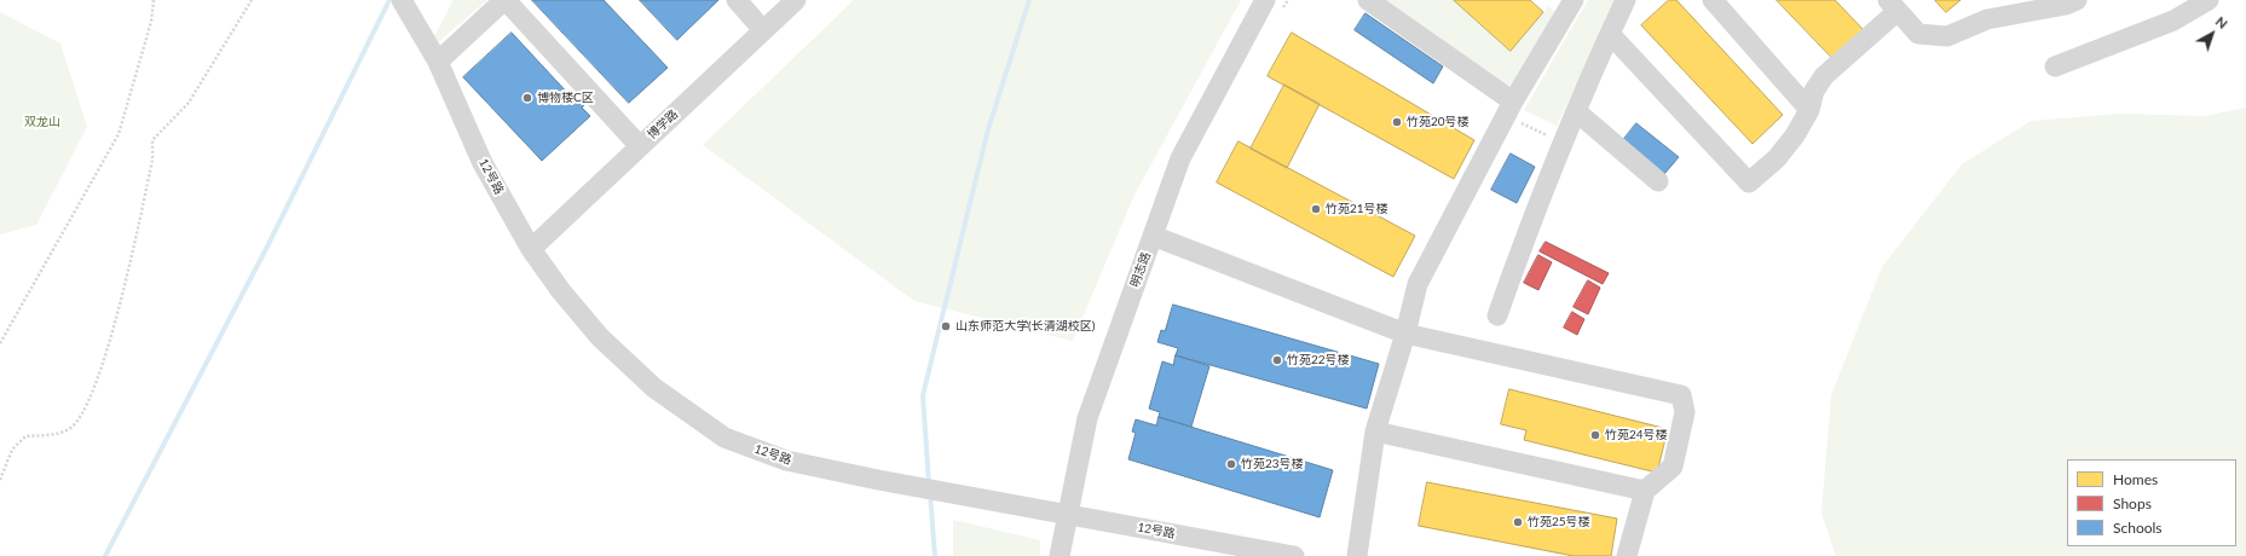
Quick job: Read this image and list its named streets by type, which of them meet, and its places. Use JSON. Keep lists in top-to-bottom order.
{
  "streets": {
    "street": ["博学路", "12号路", "明志路"]
  },
  "crossings": [
    ["博学路", "12号路"],
    ["12号路", "明志路"]
  ],
  "parks": ["双龙山"],
  "places": [
    "博物楼C区",
    "竹苑20号楼",
    "竹苑21号楼",
    "山东师范大学(长清湖校区)",
    "竹苑22号楼",
    "竹苑24号楼",
    "竹苑23号楼",
    "竹苑25号楼"
  ],
  "legend": ["Homes", "Shops", "Schools"],
  "north": "top right"
}
